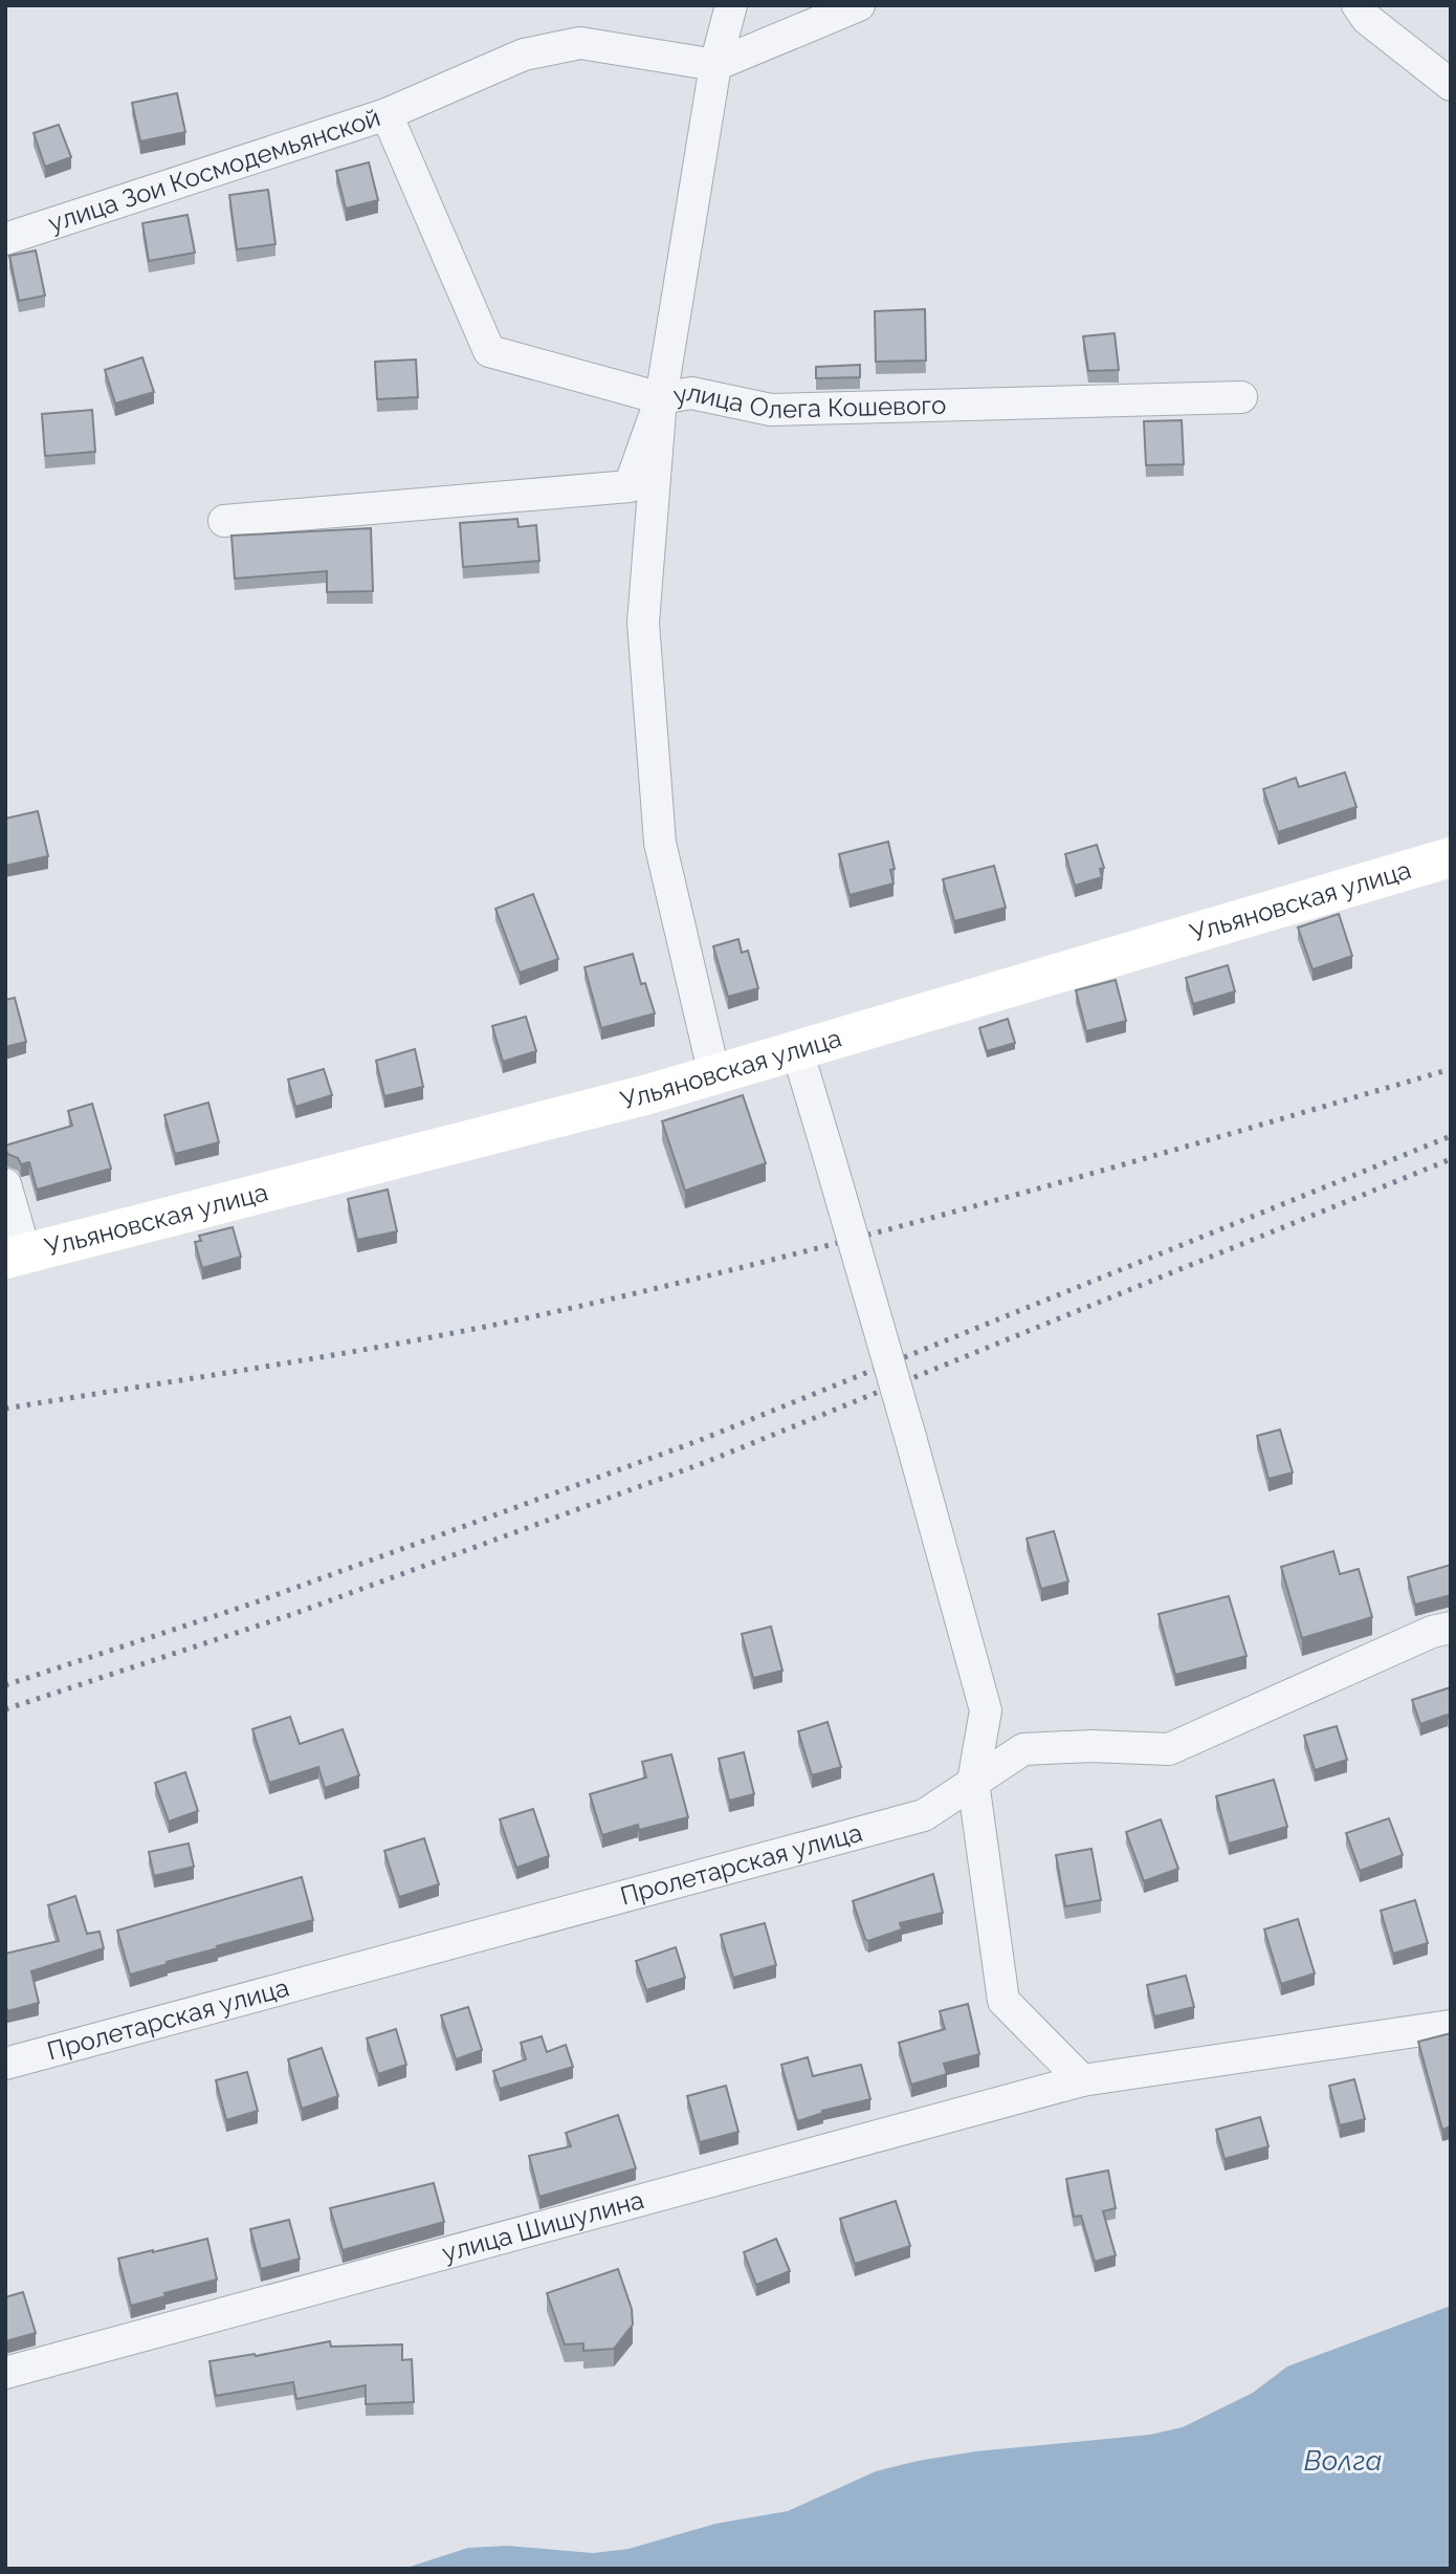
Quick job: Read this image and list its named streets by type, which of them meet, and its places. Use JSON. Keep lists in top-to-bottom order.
{
  "streets": {
    "main road": ["Ульяновская улица"],
    "street": [
      "улица Зои Космодемьянской",
      "улица Олега Кошевого",
      "Пролетарская улица",
      "улица Шишулина"
    ]
  },
  "crossings": [
    ["улица Зои Космодемьянской", "улица Олега Кошевого"]
  ],
  "water": ["Волга"]
}
